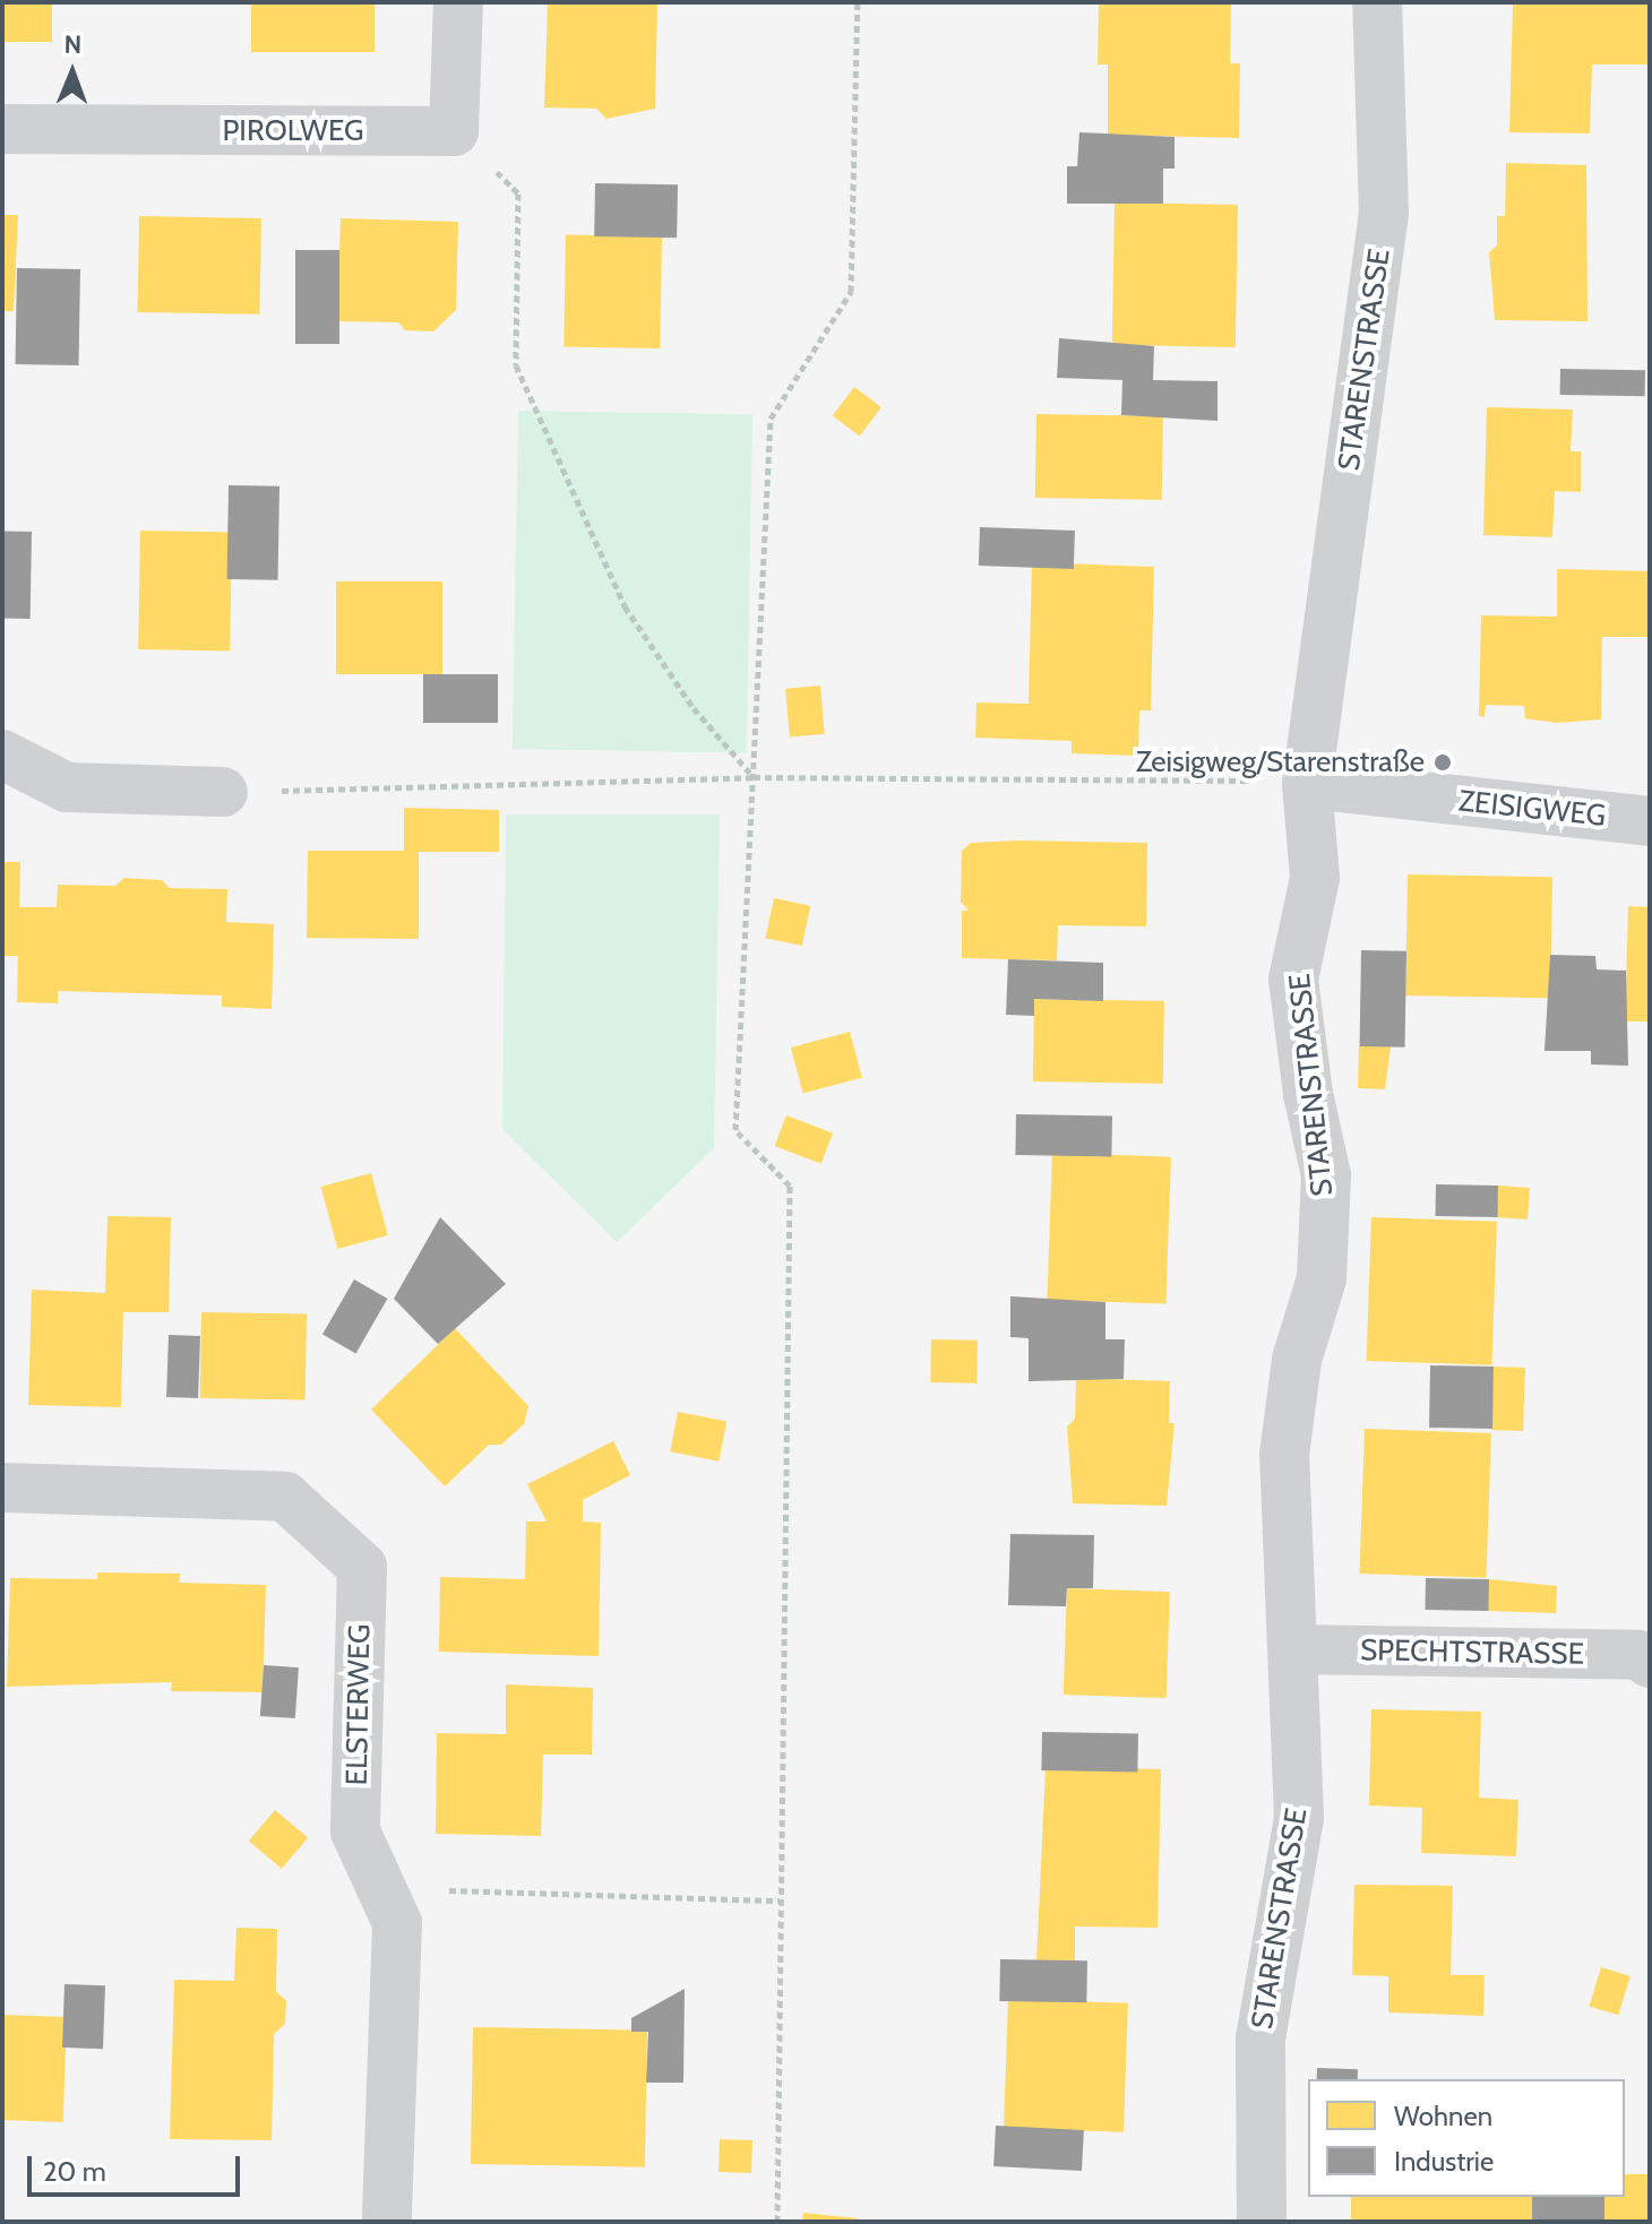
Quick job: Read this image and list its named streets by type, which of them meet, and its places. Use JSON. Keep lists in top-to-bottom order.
{
  "streets": {
    "street": [
      "PIROLWEG",
      "STARENSTRASSE",
      "ZEISIGWEG",
      "SPECHTSTRASSE",
      "ELSTERWEG"
    ]
  },
  "crossings": [
    ["STARENSTRASSE", "ZEISIGWEG"],
    ["STARENSTRASSE", "SPECHTSTRASSE"]
  ],
  "places": ["Zeisigweg/Starenstraße"],
  "legend": ["Wohnen", "Industrie"],
  "scale_bar": "20 m",
  "north": "top"
}
